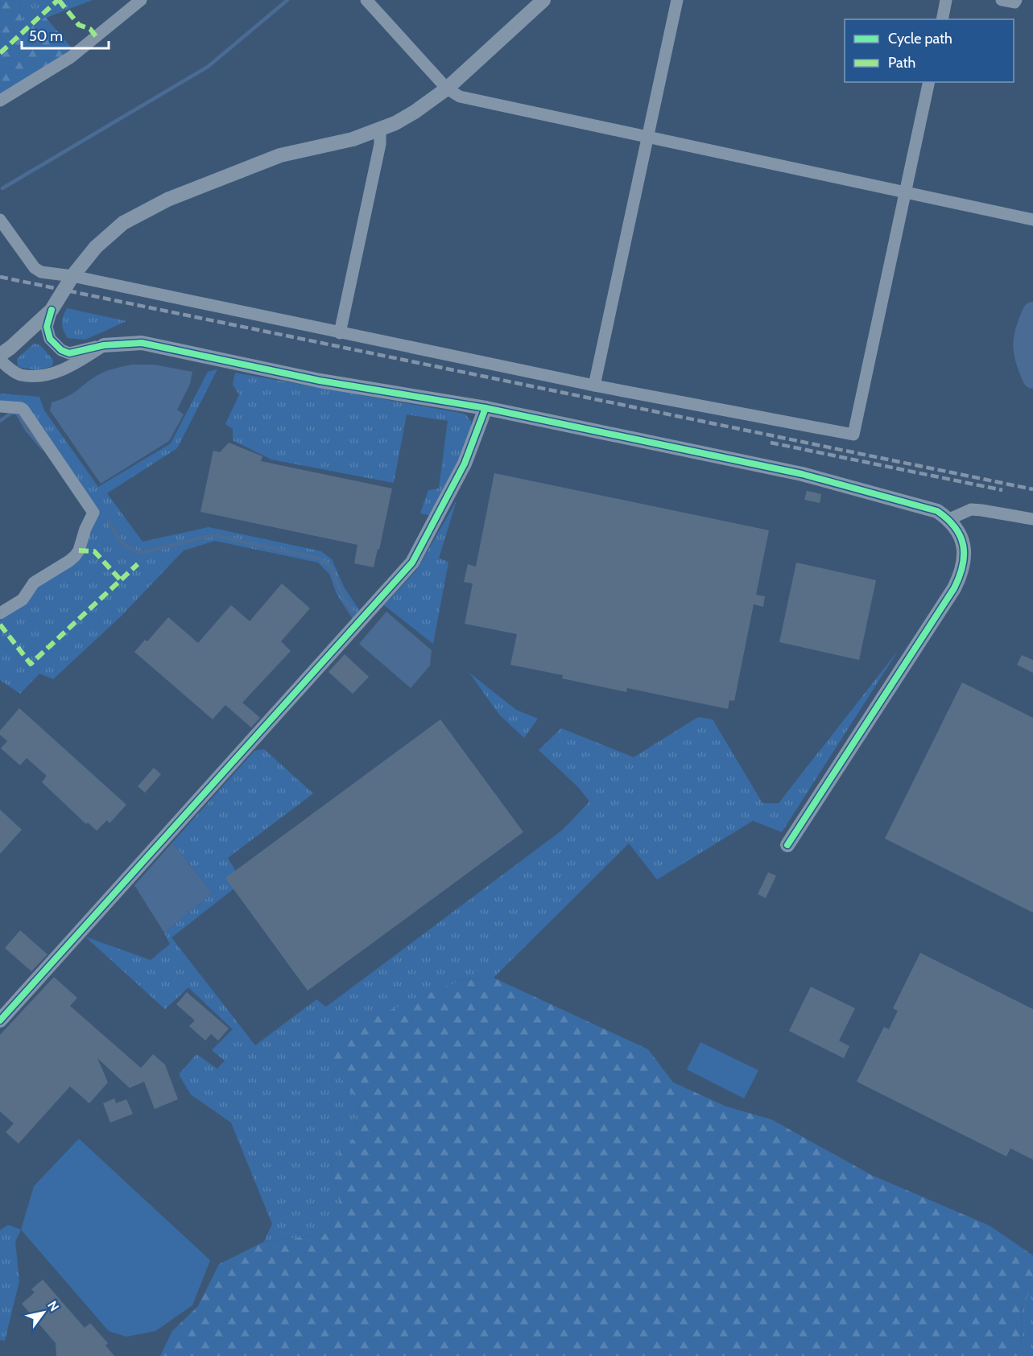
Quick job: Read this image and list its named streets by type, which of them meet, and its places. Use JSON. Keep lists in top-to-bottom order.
{
  "legend": ["Cycle path", "Path"],
  "scale_bar": "50 m",
  "north": "top right"
}
